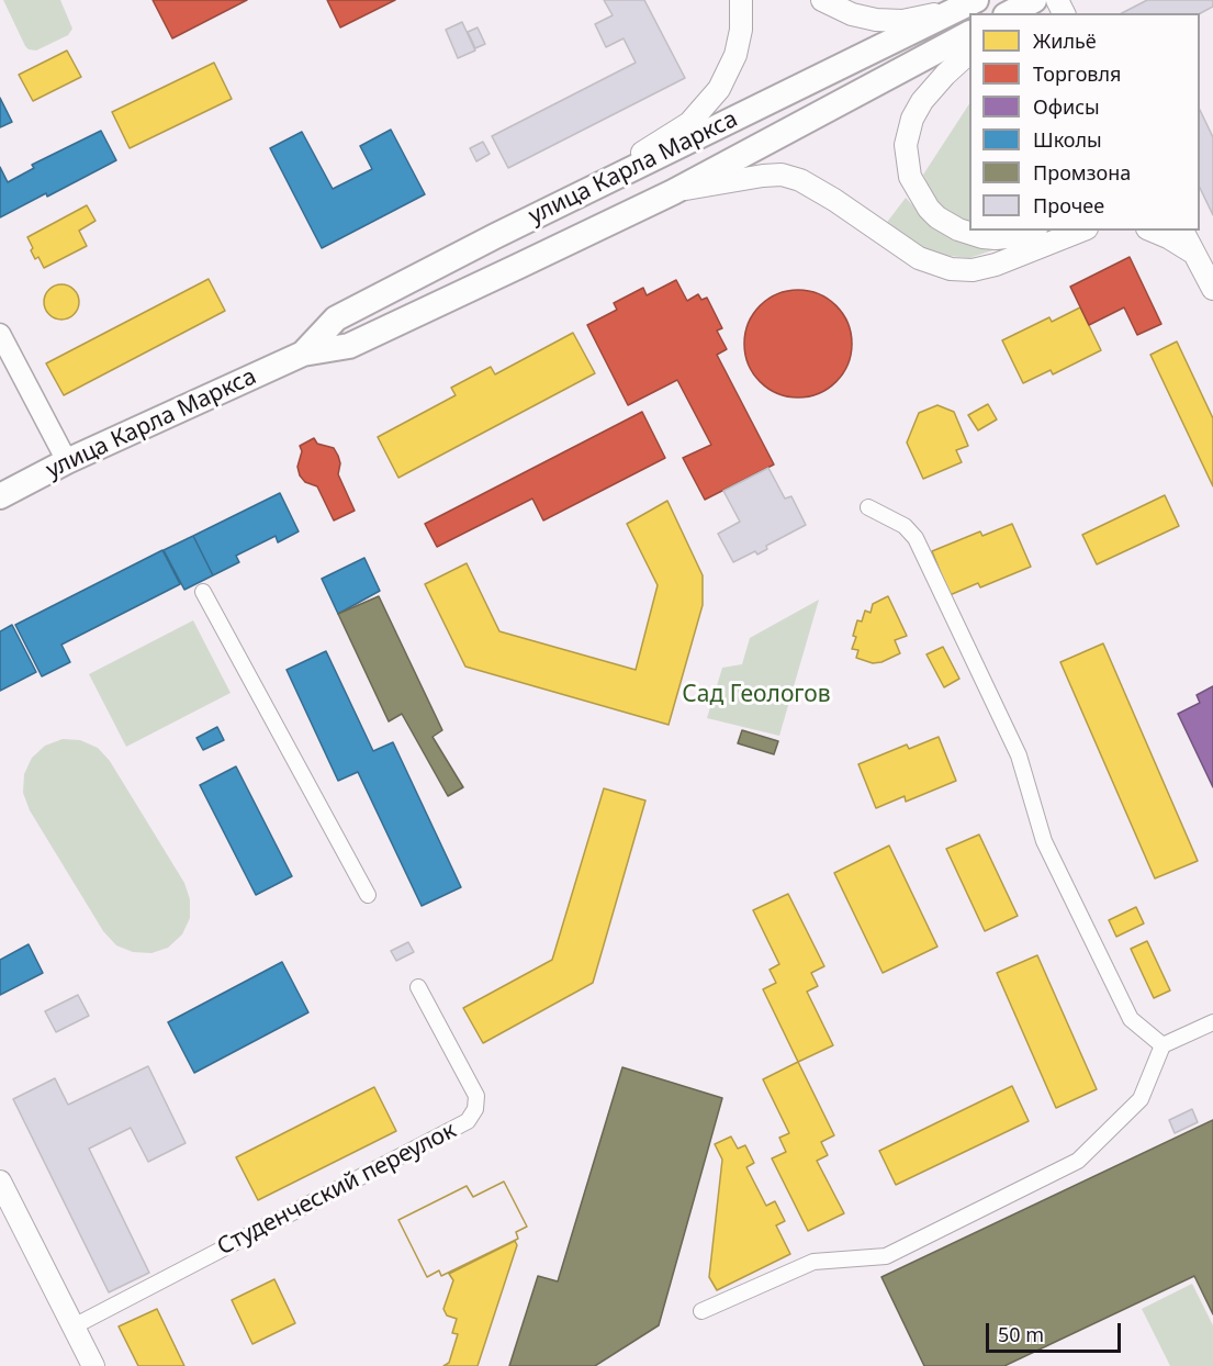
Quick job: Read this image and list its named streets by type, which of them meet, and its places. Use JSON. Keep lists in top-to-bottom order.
{
  "streets": {
    "main road": ["улица Карла Маркса"],
    "street": ["Студенческий переулок"]
  },
  "parks": ["Сад Геологов"],
  "legend": [
    "Жильё",
    "Торговля",
    "Офисы",
    "Школы",
    "Промзона",
    "Прочее"
  ],
  "scale_bar": "50 m"
}
